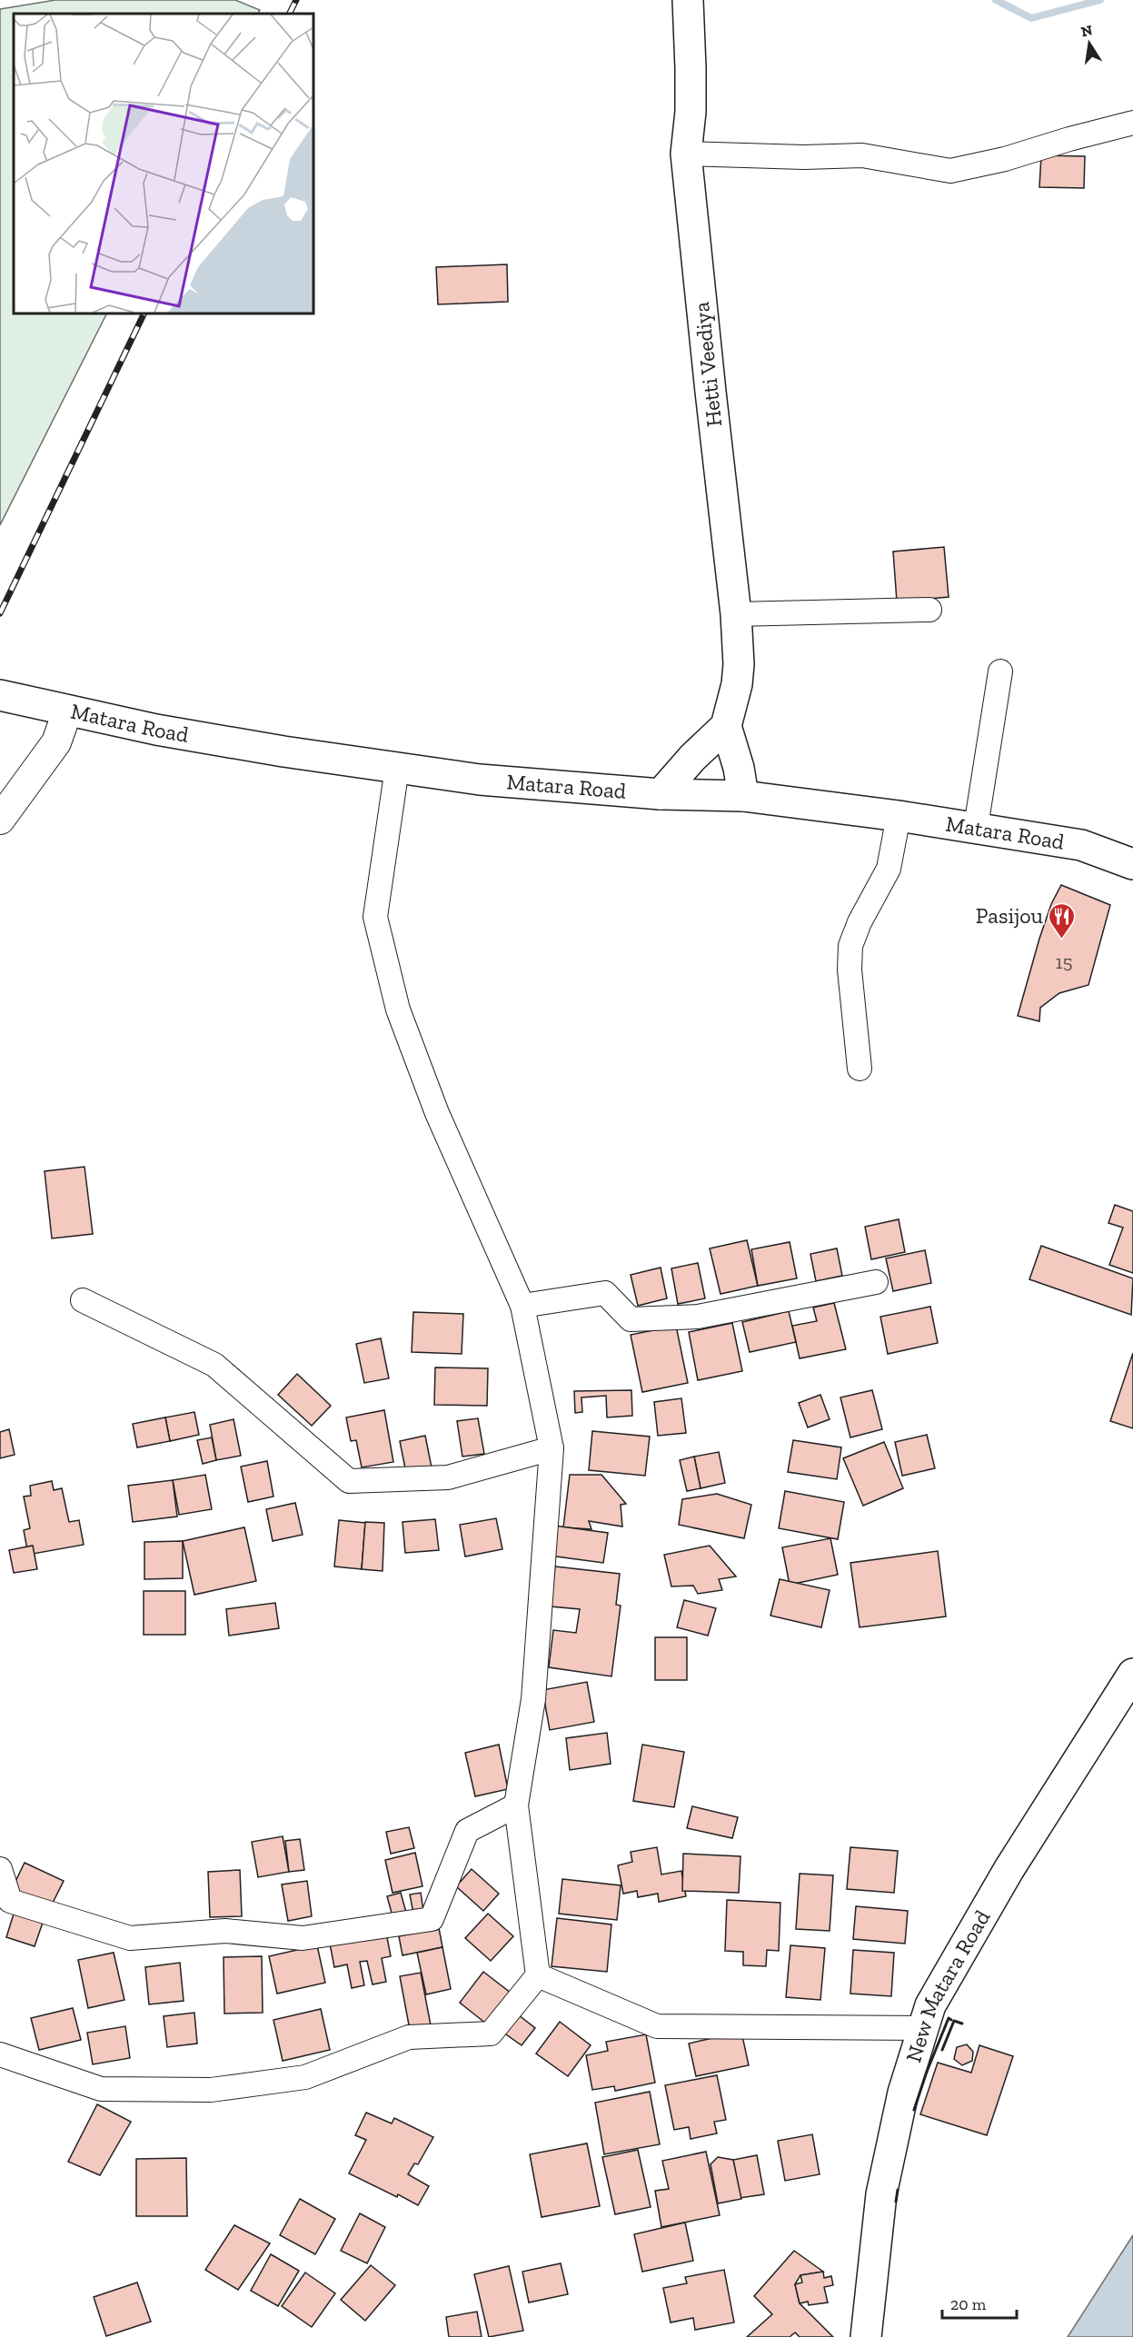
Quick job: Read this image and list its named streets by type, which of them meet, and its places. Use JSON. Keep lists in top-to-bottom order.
{
  "streets": {
    "main road": ["Hetti Veediya", "Matara Road", "New Matara Road"]
  },
  "places": {
    "restaurant": ["Pasijou"]
  },
  "house_numbers": ["15"],
  "scale_bar": "20 m",
  "north": "top"
}
